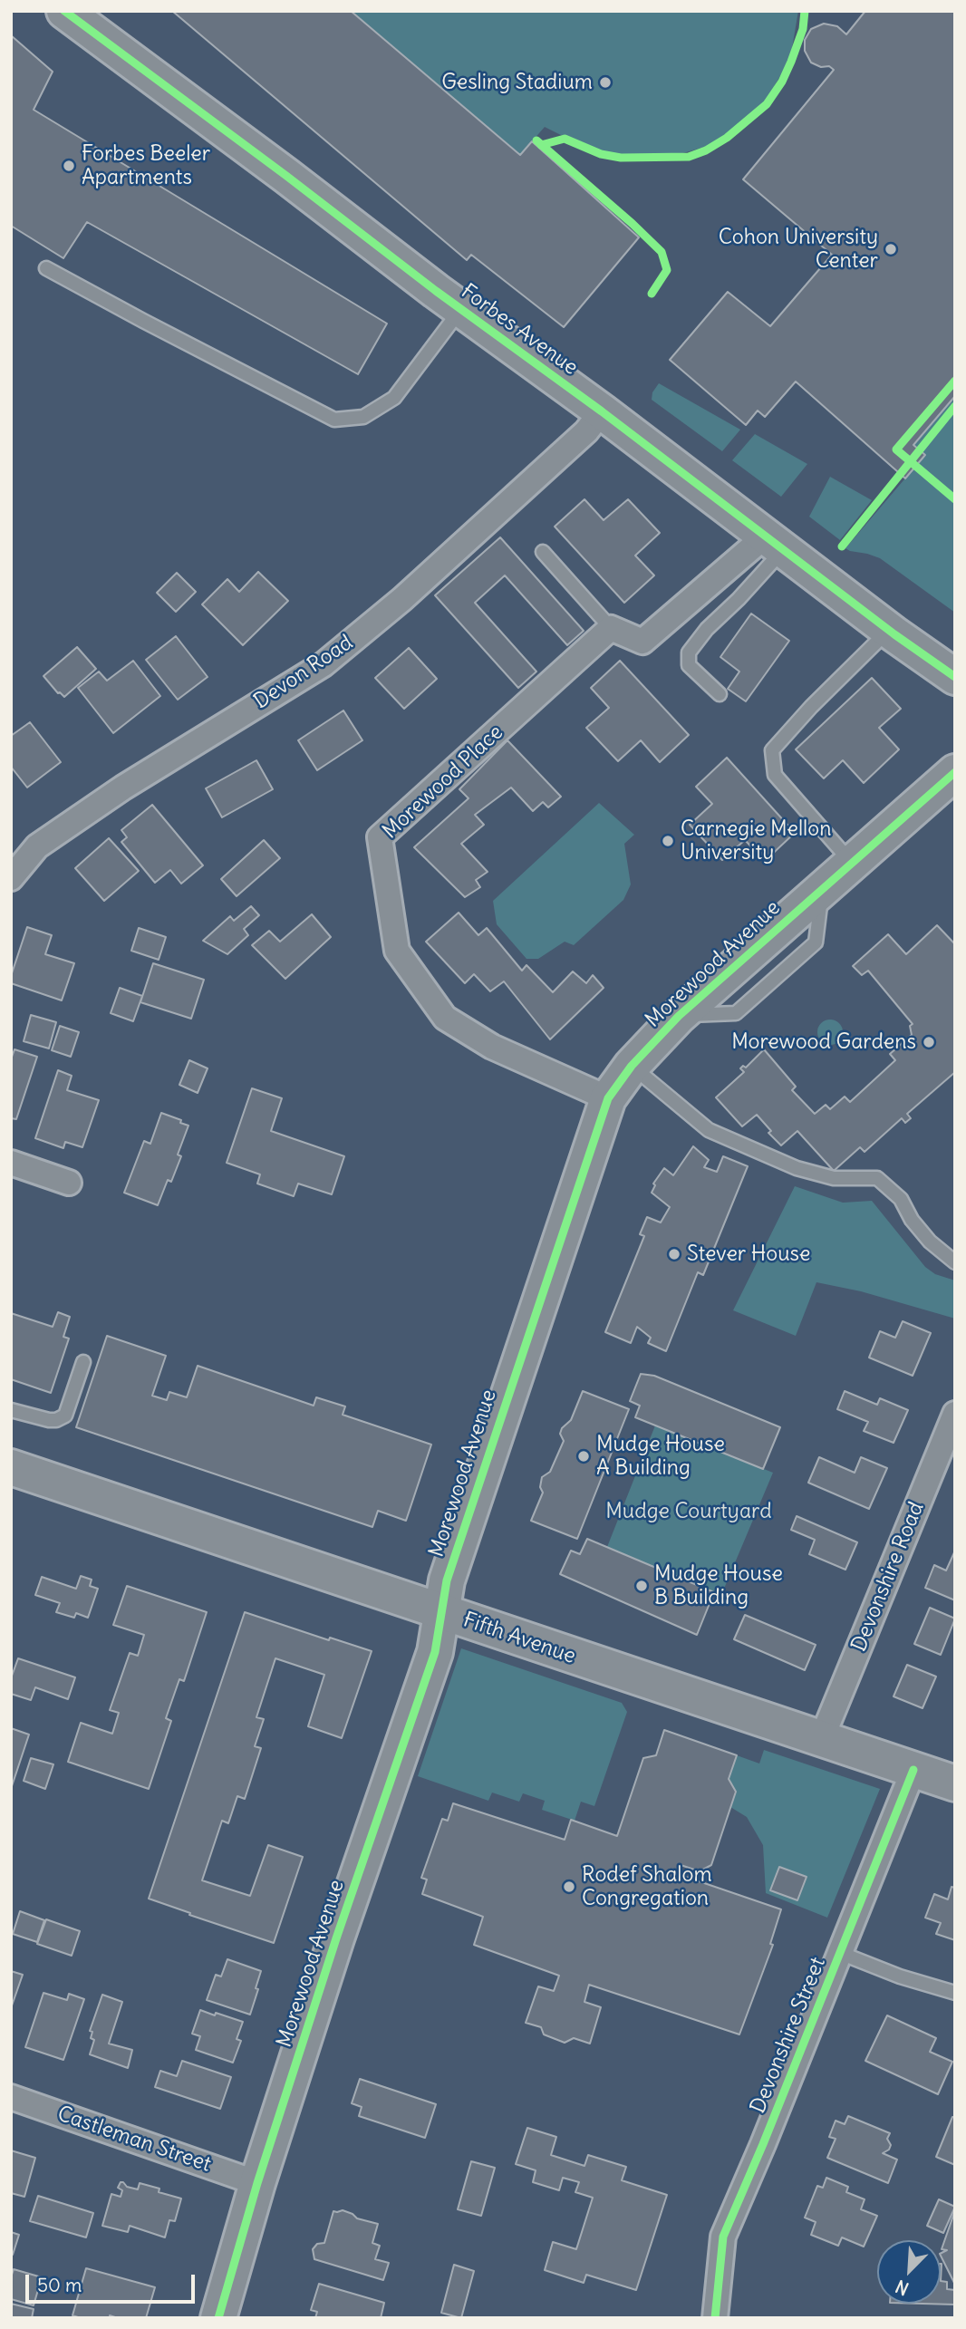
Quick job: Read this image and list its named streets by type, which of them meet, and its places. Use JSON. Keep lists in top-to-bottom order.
{
  "streets": {
    "main road": ["Forbes Avenue", "Morewood Avenue", "Fifth Avenue"],
    "street": [
      "Devon Road",
      "Morewood Place",
      "Devonshire Road",
      "Devonshire Street",
      "Castleman Street"
    ]
  },
  "crossings": [
    ["Forbes Avenue", "Devon Road"],
    ["Morewood Place", "Morewood Avenue"],
    ["Morewood Avenue", "Fifth Avenue"],
    ["Morewood Avenue", "Castleman Street"],
    ["Devonshire Road", "Fifth Avenue"],
    ["Fifth Avenue", "Devonshire Street"]
  ],
  "parks": ["Mudge Courtyard"],
  "places": [
    "Gesling Stadium",
    "Forbes Beeler Apartments",
    "Cohon University Center",
    "Carnegie Mellon University",
    "Morewood Gardens",
    "Stever House",
    "Mudge House A Building",
    "Mudge House B Building",
    "Rodef Shalom Congregation"
  ],
  "scale_bar": "50 m",
  "north": "bottom left"
}
